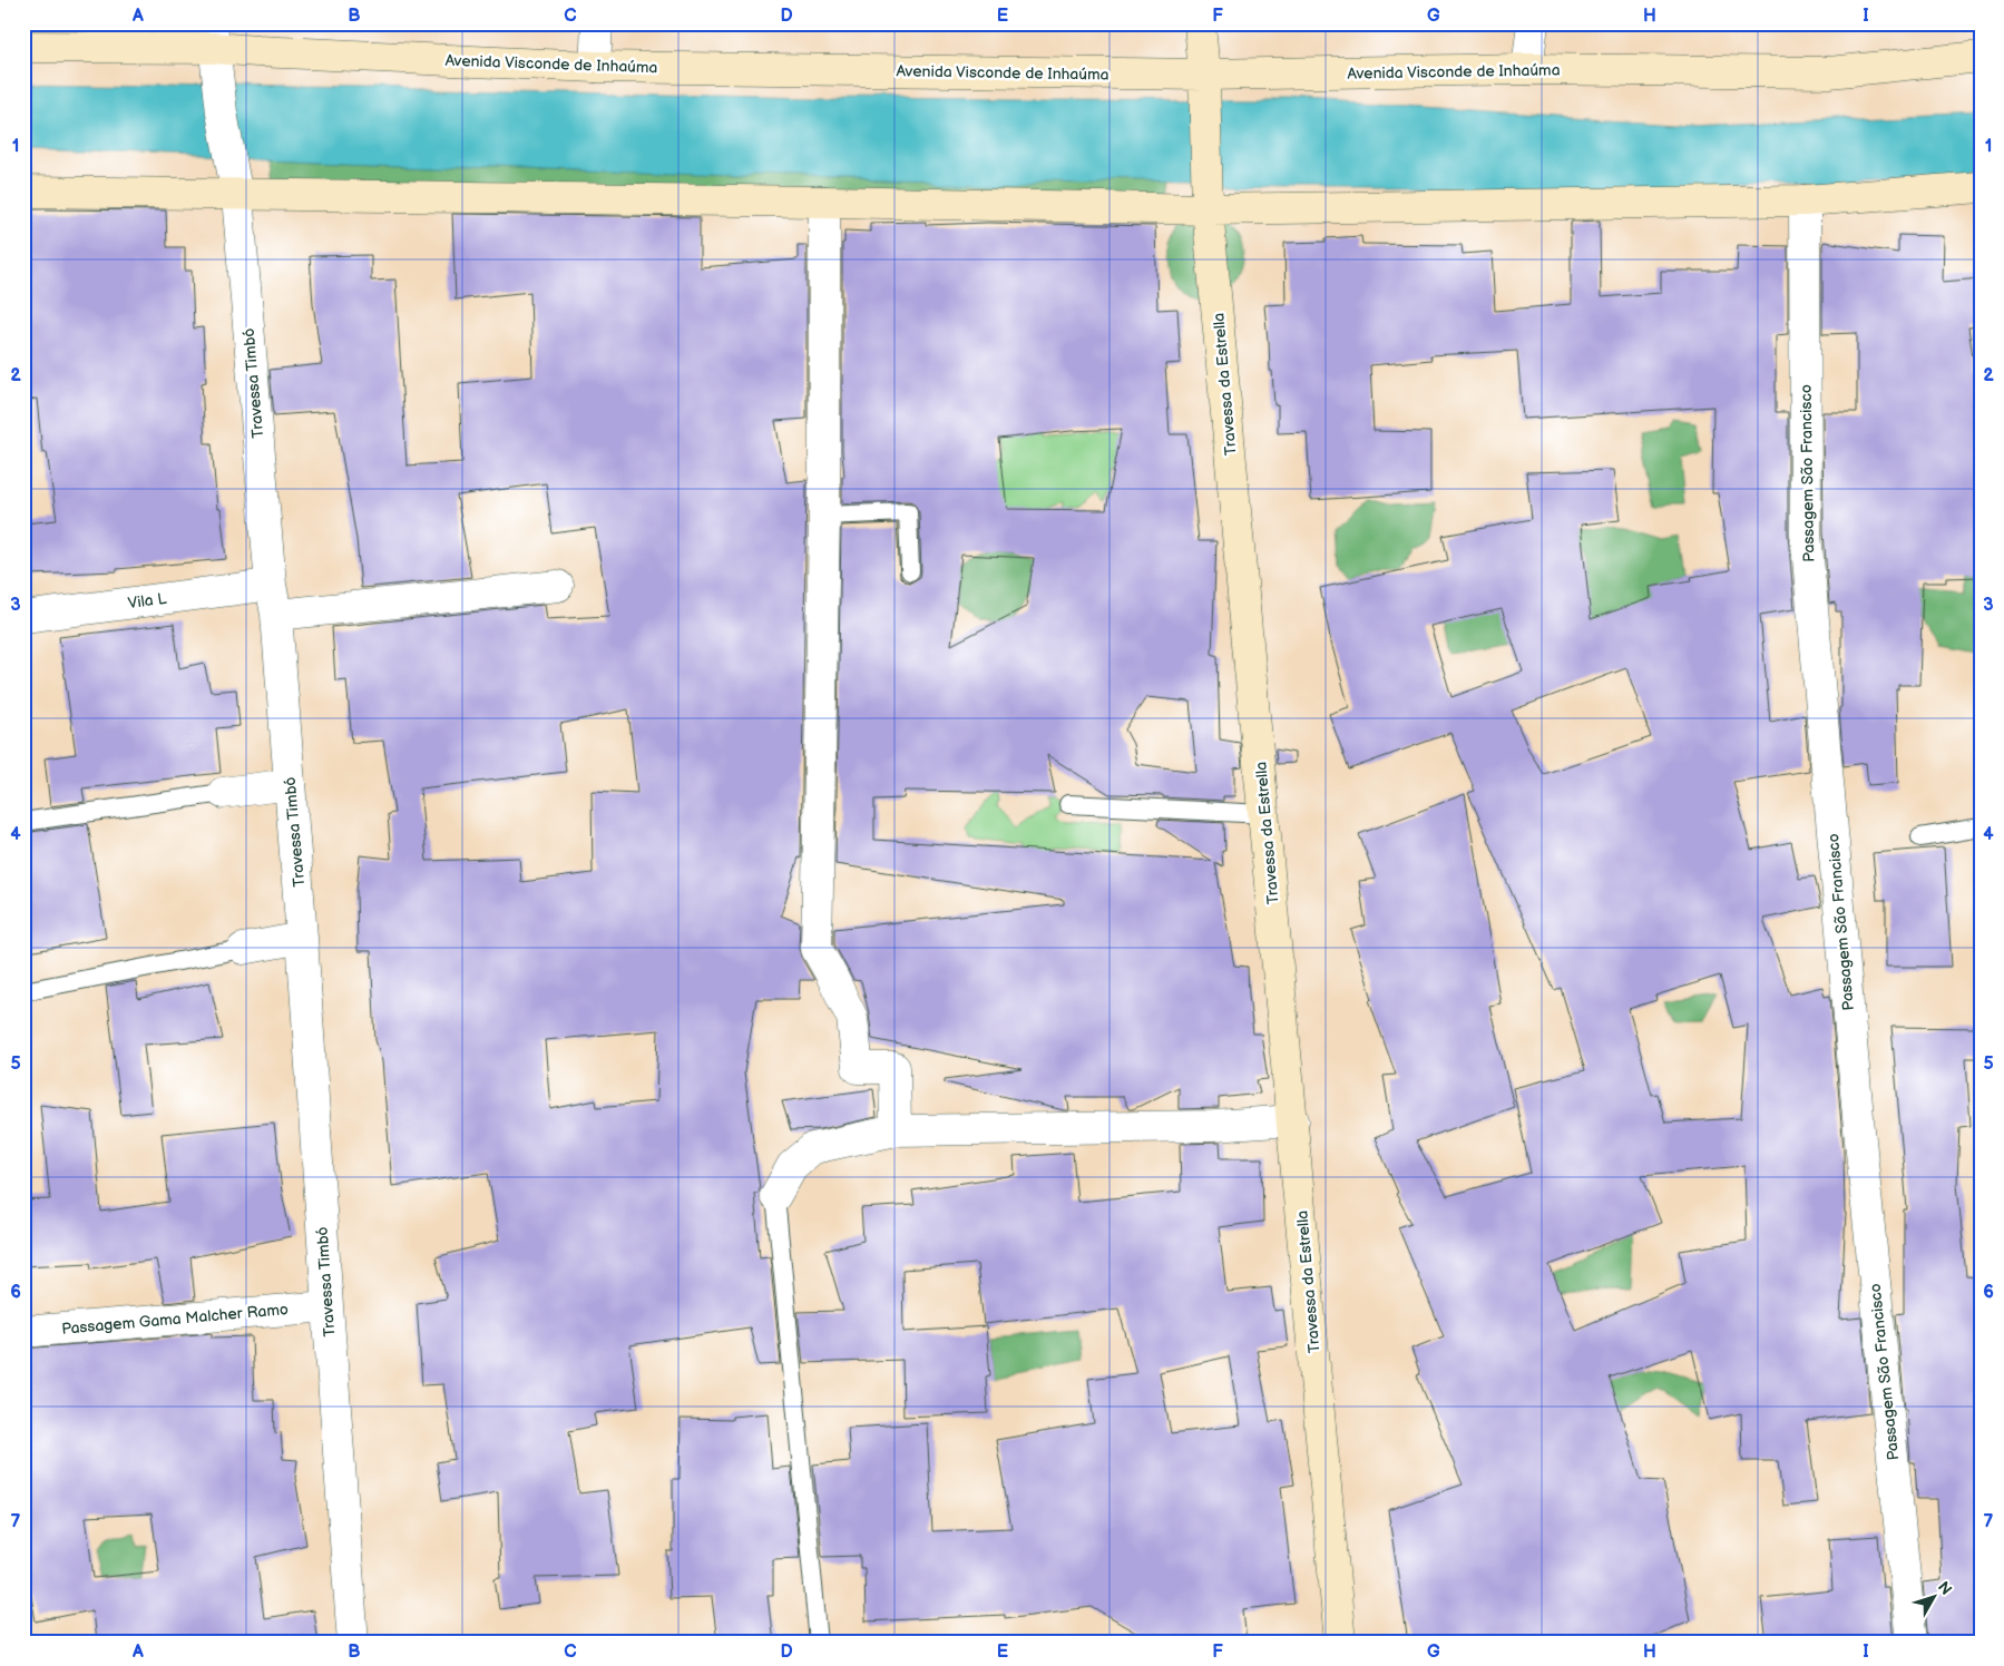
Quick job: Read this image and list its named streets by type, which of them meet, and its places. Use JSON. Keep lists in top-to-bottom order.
{
  "streets": {
    "street": [
      "Avenida Visconde de Inhaúma",
      "Travessa Timbó",
      "Travessa da Estrella",
      "Passagem São Francisco",
      "Vila L",
      "Passagem Gama Malcher Ramo"
    ]
  },
  "crossings": [
    ["Avenida Visconde de Inhaúma", "Travessa Timbó"],
    ["Avenida Visconde de Inhaúma", "Travessa da Estrella"],
    ["Travessa Timbó", "Vila L"],
    ["Travessa Timbó", "Passagem Gama Malcher Ramo"]
  ],
  "north": "top right",
  "grid": {
    "columns": [
      "A",
      "B",
      "C",
      "D",
      "E",
      "F",
      "G",
      "H",
      "I"
    ],
    "rows": [
      "1",
      "2",
      "3",
      "4",
      "5",
      "6",
      "7"
    ]
  }
}
